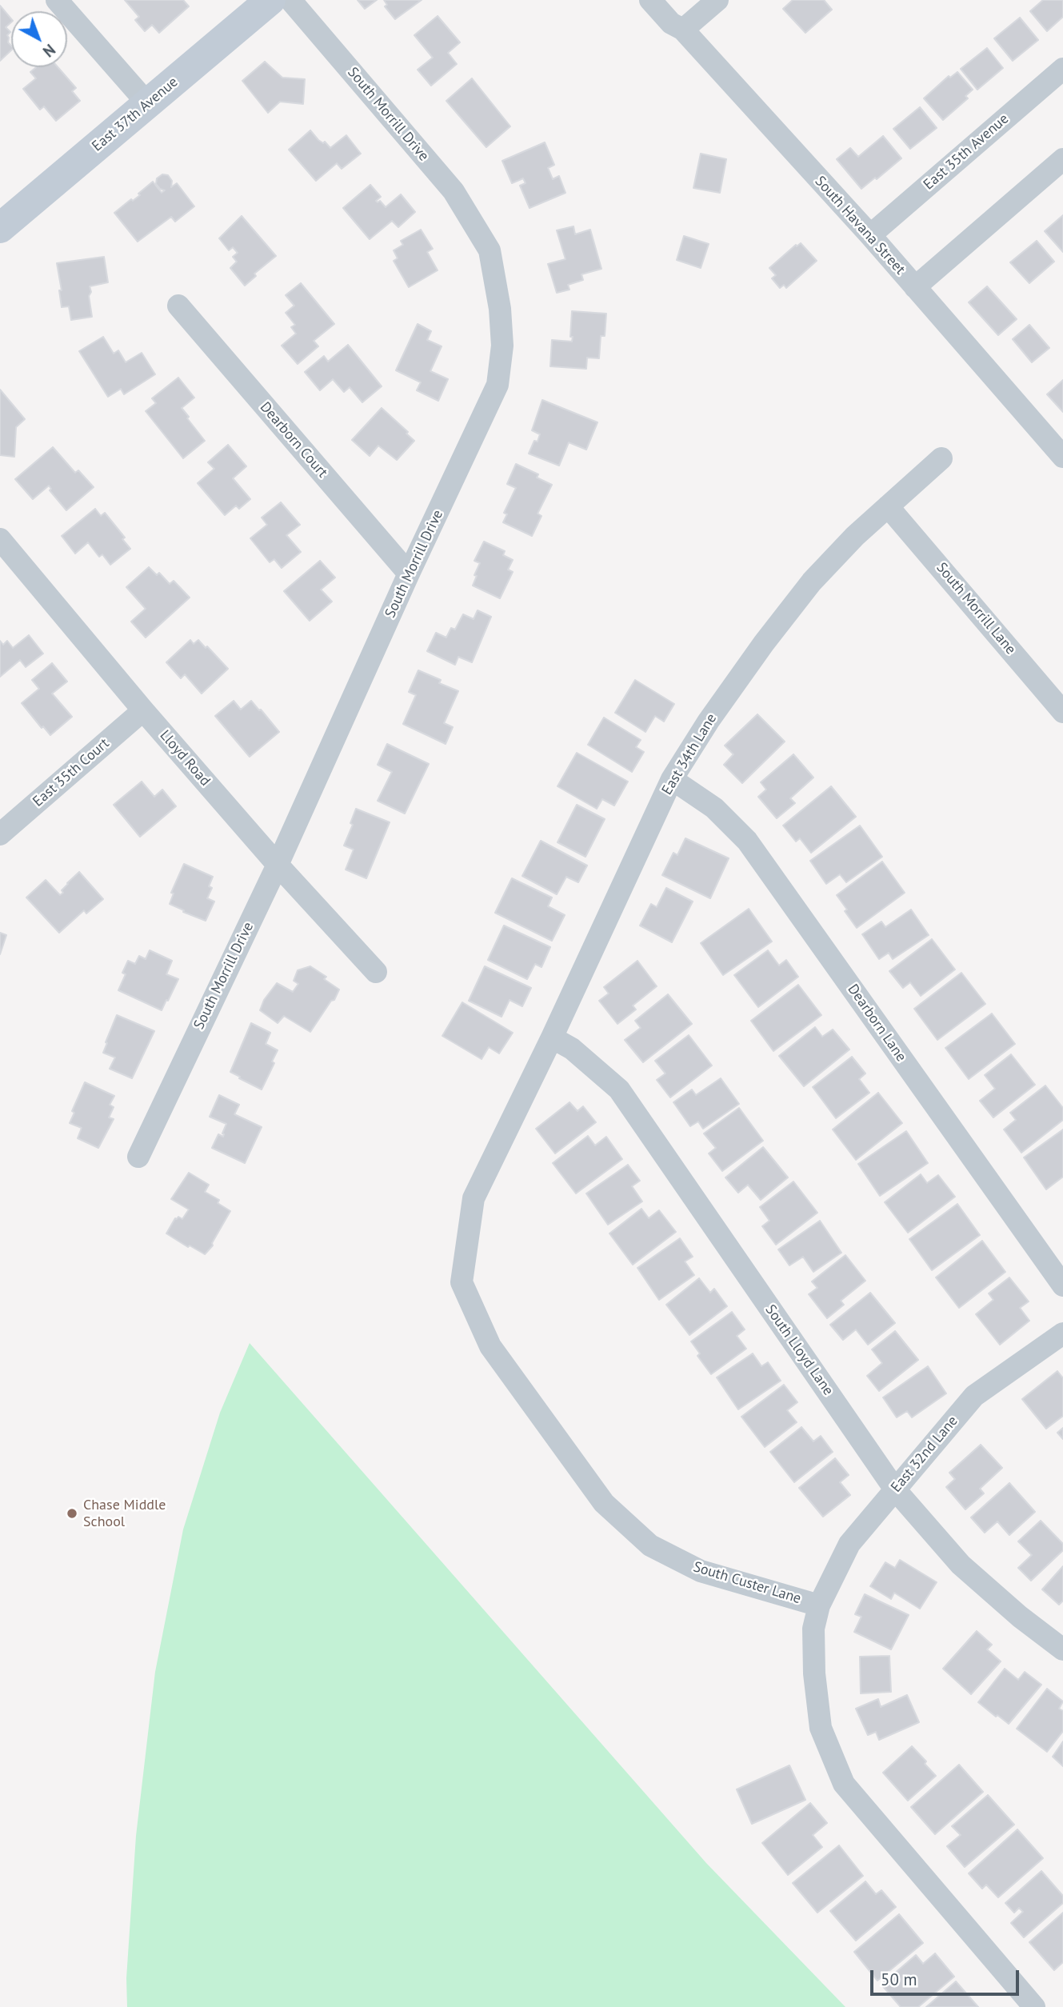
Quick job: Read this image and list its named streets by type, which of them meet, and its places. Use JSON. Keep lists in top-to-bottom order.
{
  "streets": {
    "street": [
      "East 37th Avenue",
      "South Morrill Drive",
      "East 35th Avenue",
      "South Havana Street",
      "Dearborn Court",
      "South Morrill Lane",
      "East 34th Lane",
      "Lloyd Road",
      "East 35th Court",
      "Dearborn Lane",
      "South Lloyd Lane",
      "East 32nd Lane",
      "South Custer Lane"
    ]
  },
  "crossings": [
    ["South Morrill Drive", "Dearborn Court"],
    ["South Morrill Drive", "Lloyd Road"],
    ["East 35th Avenue", "South Havana Street"],
    ["South Morrill Lane", "East 34th Lane"],
    ["East 34th Lane", "Dearborn Lane"],
    ["East 34th Lane", "South Lloyd Lane"],
    ["East 34th Lane", "South Custer Lane"],
    ["Lloyd Road", "East 35th Court"],
    ["South Lloyd Lane", "East 32nd Lane"],
    ["East 32nd Lane", "South Custer Lane"]
  ],
  "places": ["Chase Middle School"],
  "scale_bar": "50 m",
  "north": "bottom right"
}
